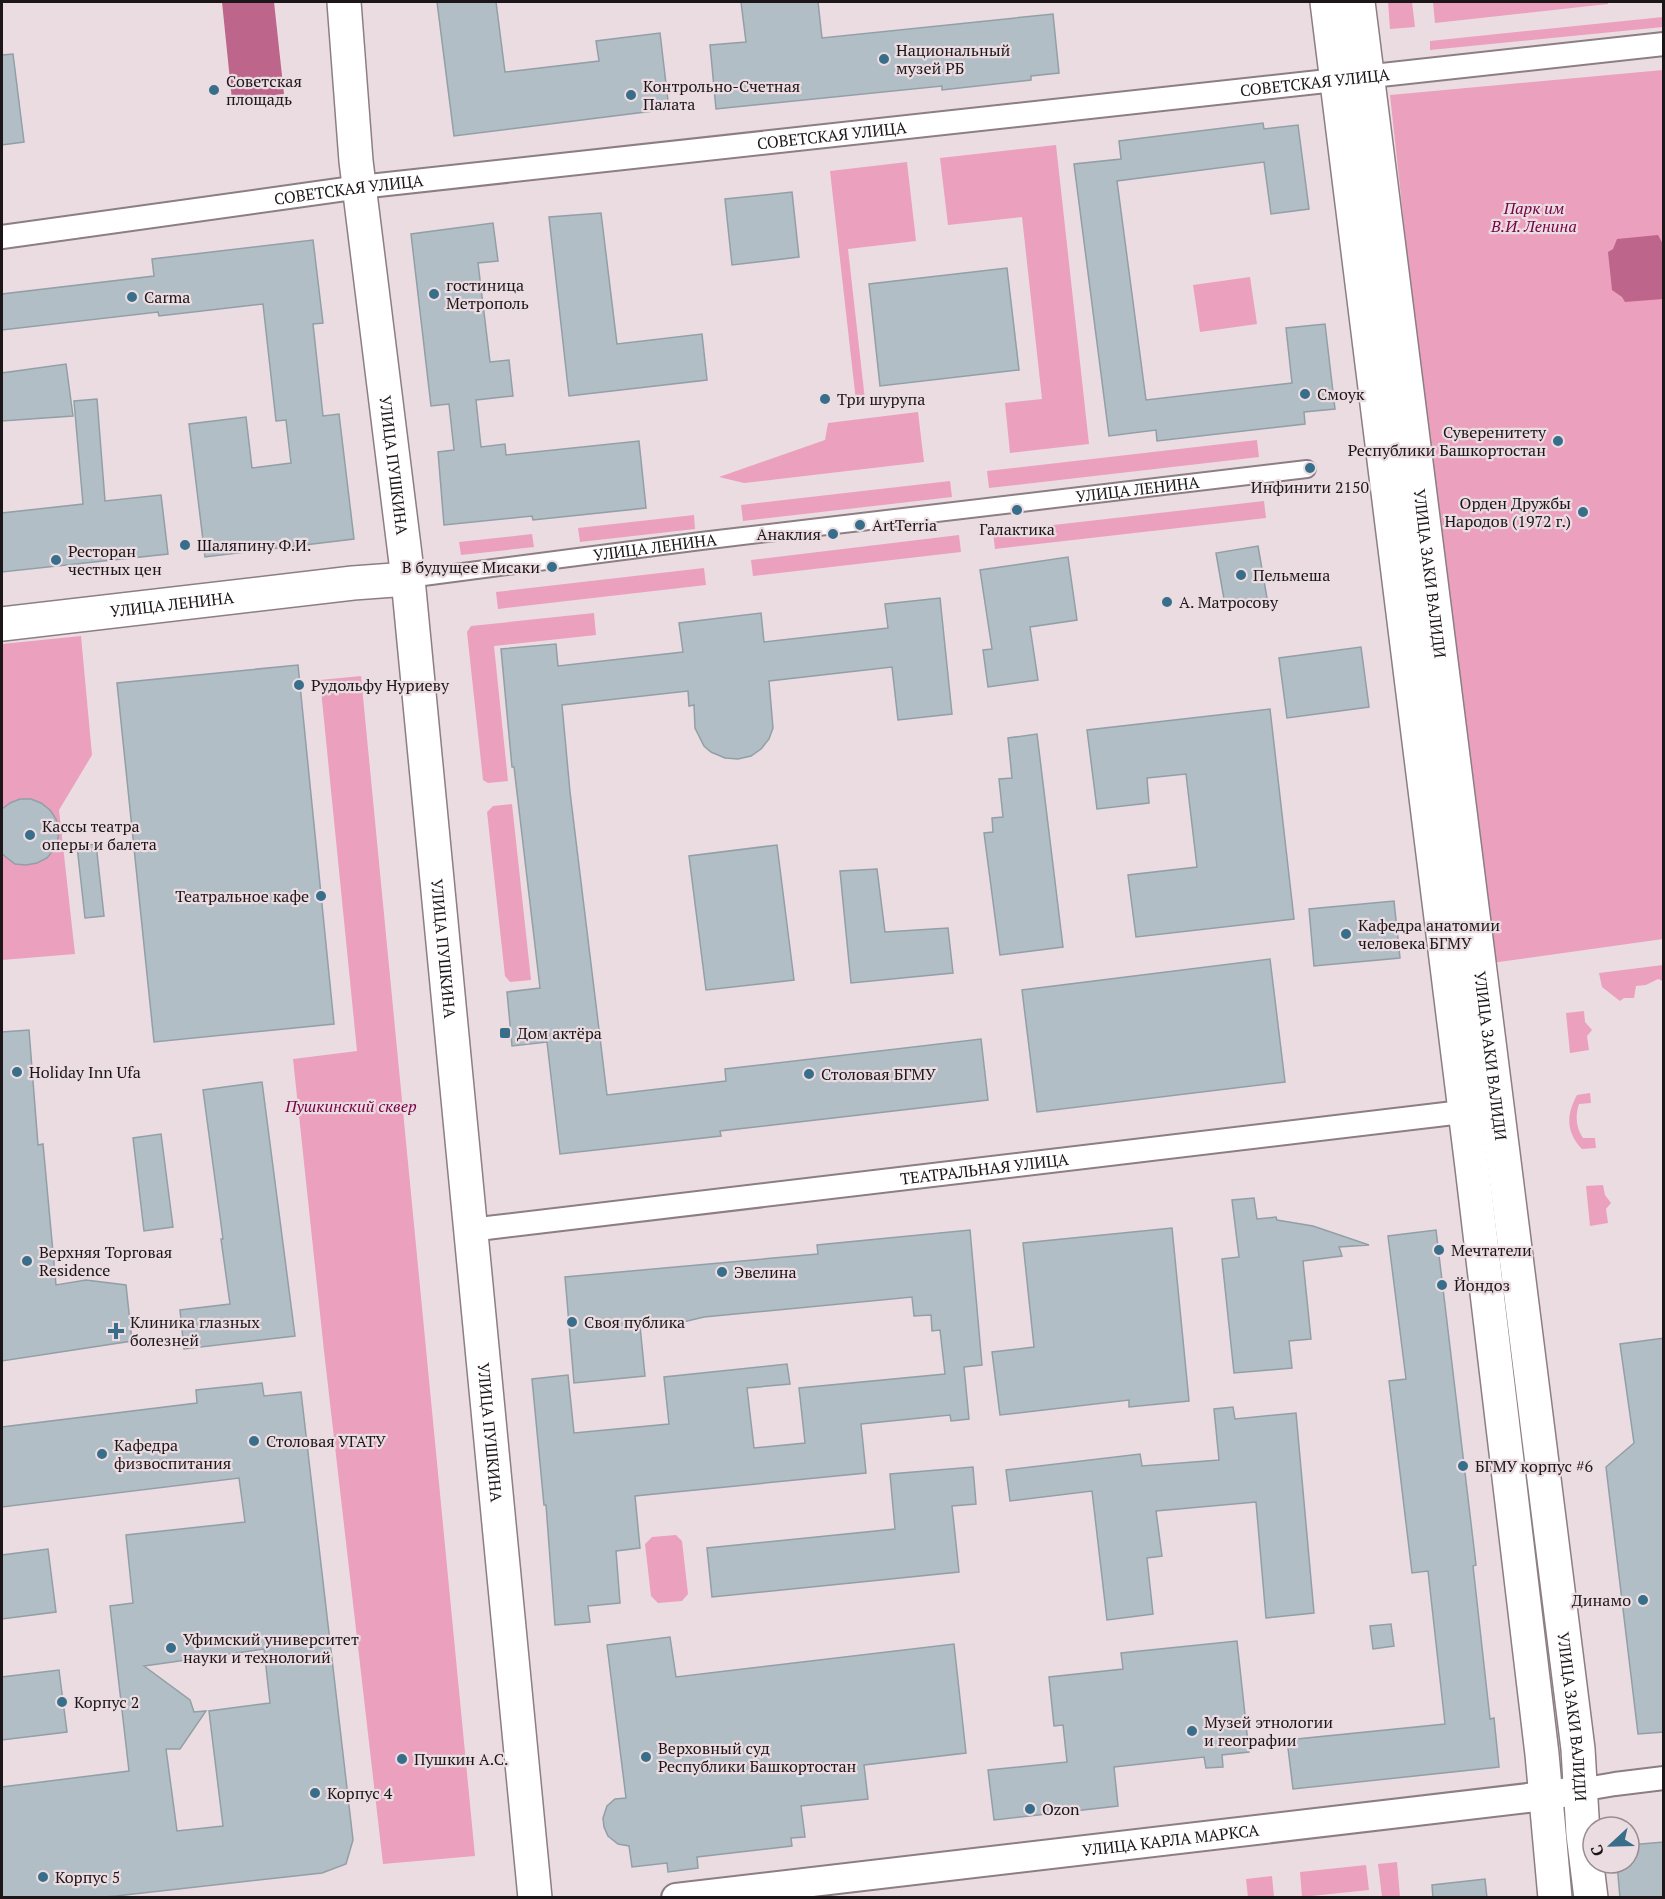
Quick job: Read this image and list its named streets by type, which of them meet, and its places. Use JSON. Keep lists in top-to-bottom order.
{
  "streets": {
    "main road": ["УЛИЦА ПУШКИНА", "УЛИЦА ЛЕНИНА", "УЛИЦА ЗАКИ ВАЛИДИ"],
    "street": ["СОВЕТСКАЯ УЛИЦА", "ТЕАТРАЛЬНАЯ УЛИЦА", "УЛИЦА КАРЛА МАРКСА"]
  },
  "crossings": [
    ["СОВЕТСКАЯ УЛИЦА", "УЛИЦА ПУШКИНА"],
    ["СОВЕТСКАЯ УЛИЦА", "УЛИЦА ЗАКИ ВАЛИДИ"],
    ["УЛИЦА ПУШКИНА", "УЛИЦА ЛЕНИНА"],
    ["УЛИЦА ПУШКИНА", "ТЕАТРАЛЬНАЯ УЛИЦА"],
    ["УЛИЦА ЗАКИ ВАЛИДИ", "ТЕАТРАЛЬНАЯ УЛИЦА"],
    ["УЛИЦА ЗАКИ ВАЛИДИ", "УЛИЦА КАРЛА МАРКСА"]
  ],
  "parks": ["Парк им В.И. Ленина", "Пушкинский сквер"],
  "places": {
    "other": [
      "Национальный музей РБ",
      "Советская площадь",
      "Контрольно-Счетная Палата",
      "гостиница Метрополь",
      "Carma",
      "Смоук",
      "Три шурупа",
      "Суверенитету Республики Башкортостан",
      "Инфинити 2150",
      "Галактика",
      "Орден Дружбы Народов (1972 г.)",
      "ArtTerria",
      "Анаклия",
      "Шаляпину Ф.И.",
      "Ресторан честных цен",
      "В будущее Мисаки",
      "Пельмеша",
      "А. Матросову",
      "Рудольфу Нуриеву",
      "Кассы театра оперы и балета",
      "Театральное кафе",
      "Кафедра анатомии человека БГМУ",
      "Holiday Inn Ufa",
      "Столовая БГМУ",
      "Мечтатели",
      "Верхняя Торговая Residence",
      "Эвелина",
      "Йондоз",
      "Своя публика",
      "Столовая УГАТУ",
      "Кафедра физвоспитания",
      "БГМУ корпус #6",
      "Динамо",
      "Уфимский университет науки и технологий",
      "Корпус 2",
      "Музей этнологии и географии",
      "Верховный суд Республики Башкортостан",
      "Пушкин А.С.",
      "Корпус 4",
      "Ozon",
      "Корпус 5"
    ],
    "transit": ["Дом актёра"],
    "health": ["Клиника глазных болезней"]
  },
  "north": "left"
}
